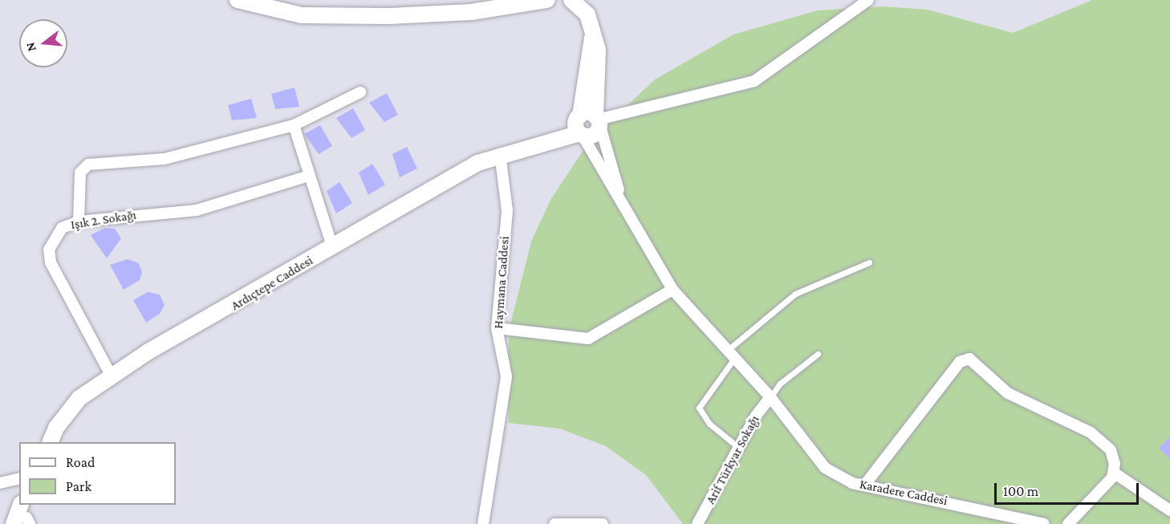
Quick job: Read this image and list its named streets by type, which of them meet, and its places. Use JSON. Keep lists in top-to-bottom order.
{
  "streets": {
    "street": [
      "Işık 2. Sokağı",
      "Haymana Caddesi",
      "Ardıçtepe Caddesi",
      "Arif Türkyar Sokağı",
      "Karadere Caddesi"
    ]
  },
  "crossings": [
    ["Işık 2. Sokağı", "Ardıçtepe Caddesi"],
    ["Haymana Caddesi", "Ardıçtepe Caddesi"],
    ["Arif Türkyar Sokağı", "Karadere Caddesi"]
  ],
  "legend": ["Road", "Park"],
  "scale_bar": "100 m",
  "north": "left"
}
